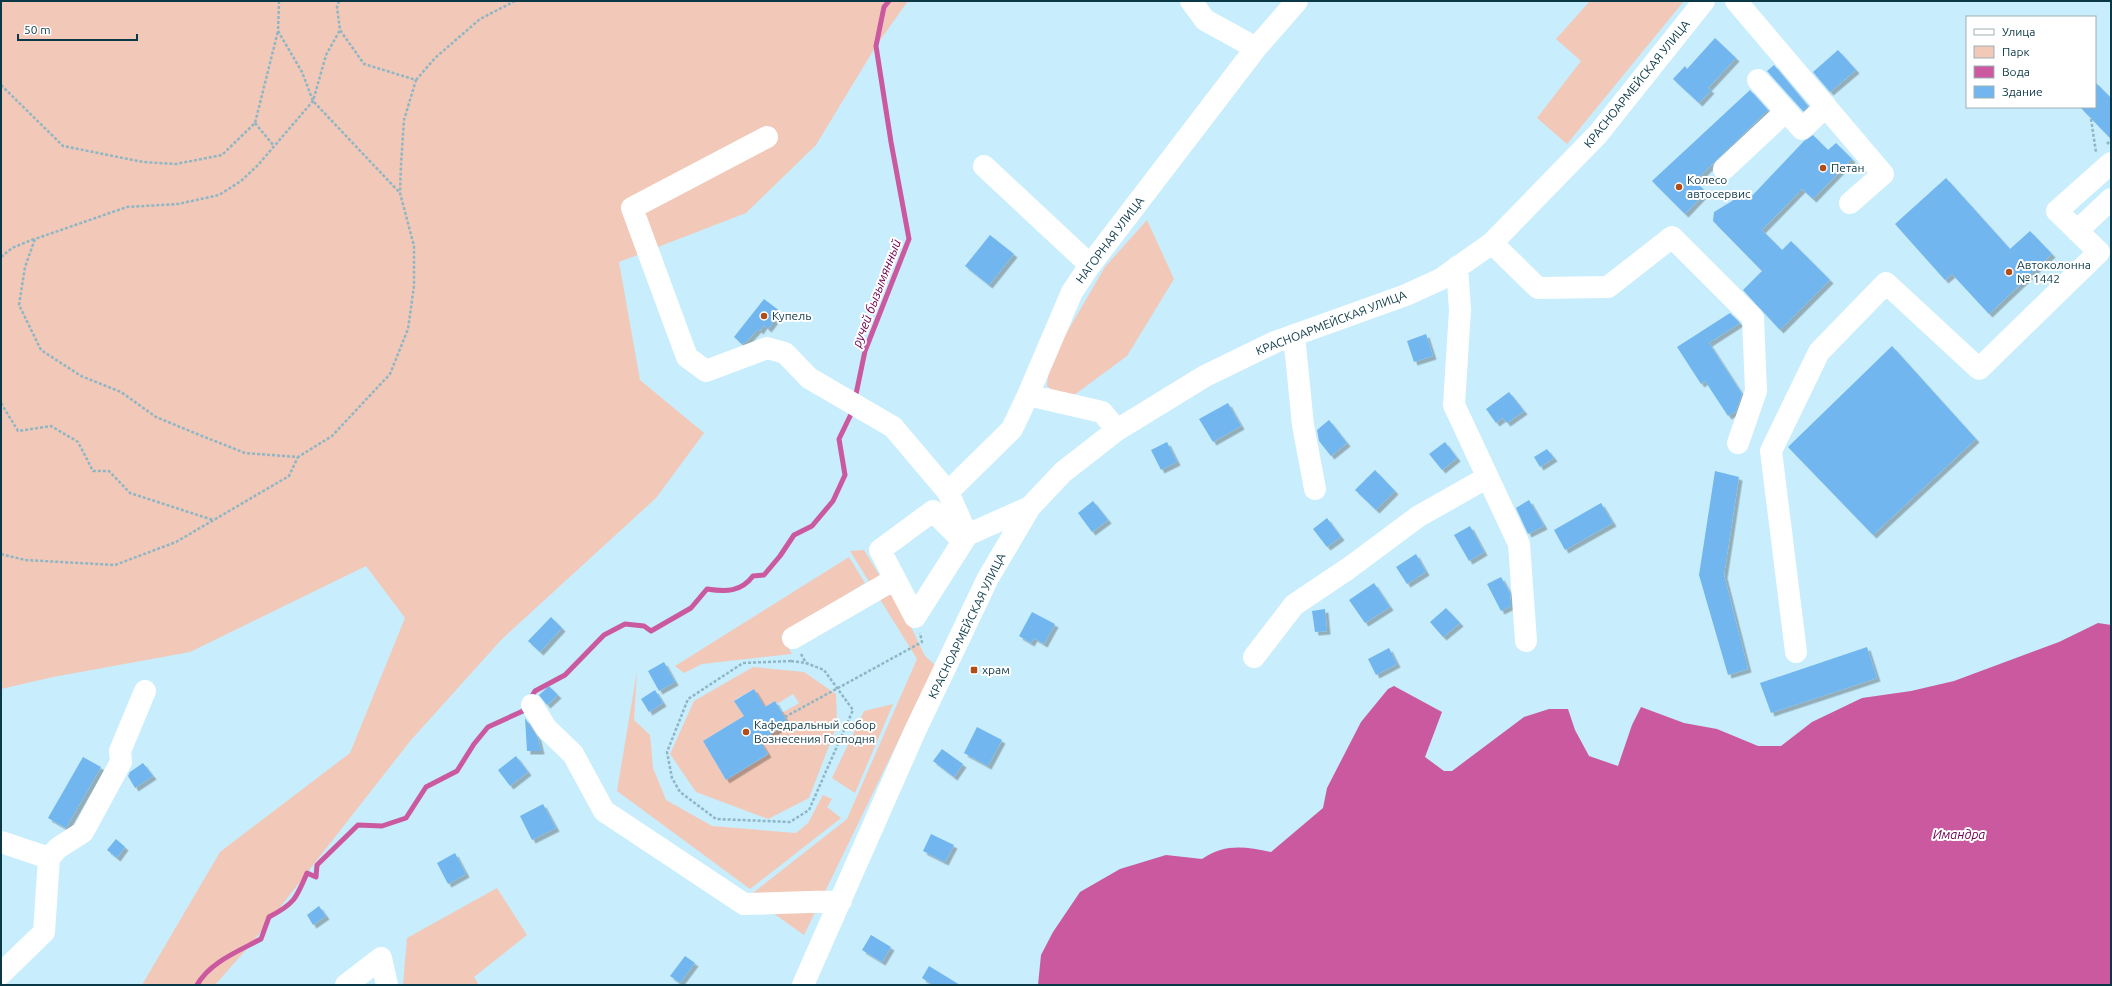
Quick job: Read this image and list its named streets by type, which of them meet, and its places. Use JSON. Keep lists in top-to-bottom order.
{
  "streets": {
    "street": ["КРАСНОАРМЕЙСКАЯ УЛИЦА", "НАГОРНАЯ УЛИЦА"]
  },
  "water": ["ручей бызымянный", "Имандра"],
  "places": {
    "other": [
      "Петан",
      "Колесо автосервис",
      "Автоколонна № 1442",
      "Купель",
      "Кафедральный собор Вознесения Господня"
    ],
    "transit": ["храм"]
  },
  "legend": [
    "Улица",
    "Парк",
    "Вода",
    "Здание"
  ],
  "scale_bar": "50 m"
}
